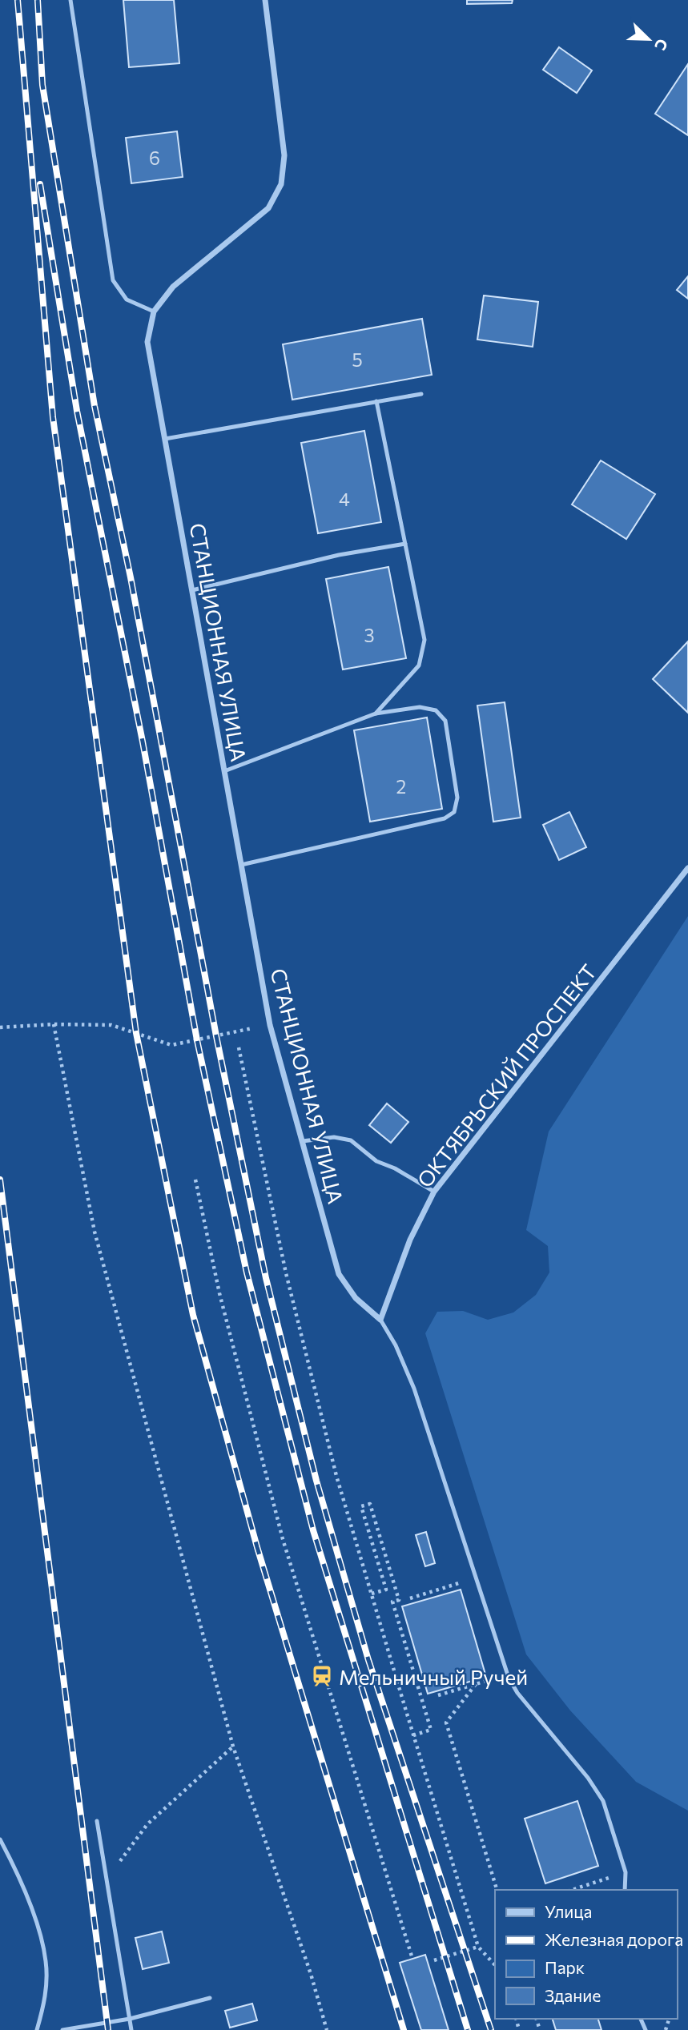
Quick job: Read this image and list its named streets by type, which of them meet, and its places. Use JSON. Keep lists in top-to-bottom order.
{
  "streets": {
    "street": ["СТАНЦИОННАЯ УЛИЦА", "ОКТЯБРЬСКИЙ ПРОСПЕКТ"]
  },
  "crossings": [
    ["СТАНЦИОННАЯ УЛИЦА", "ОКТЯБРЬСКИЙ ПРОСПЕКТ"]
  ],
  "places": {
    "station": ["Мельничный Ручей"]
  },
  "house_numbers": [
    "6",
    "5",
    "4",
    "3",
    "2"
  ],
  "legend": [
    "Улица",
    "Железная дорога",
    "Парк",
    "Здание"
  ],
  "north": "bottom right"
}
